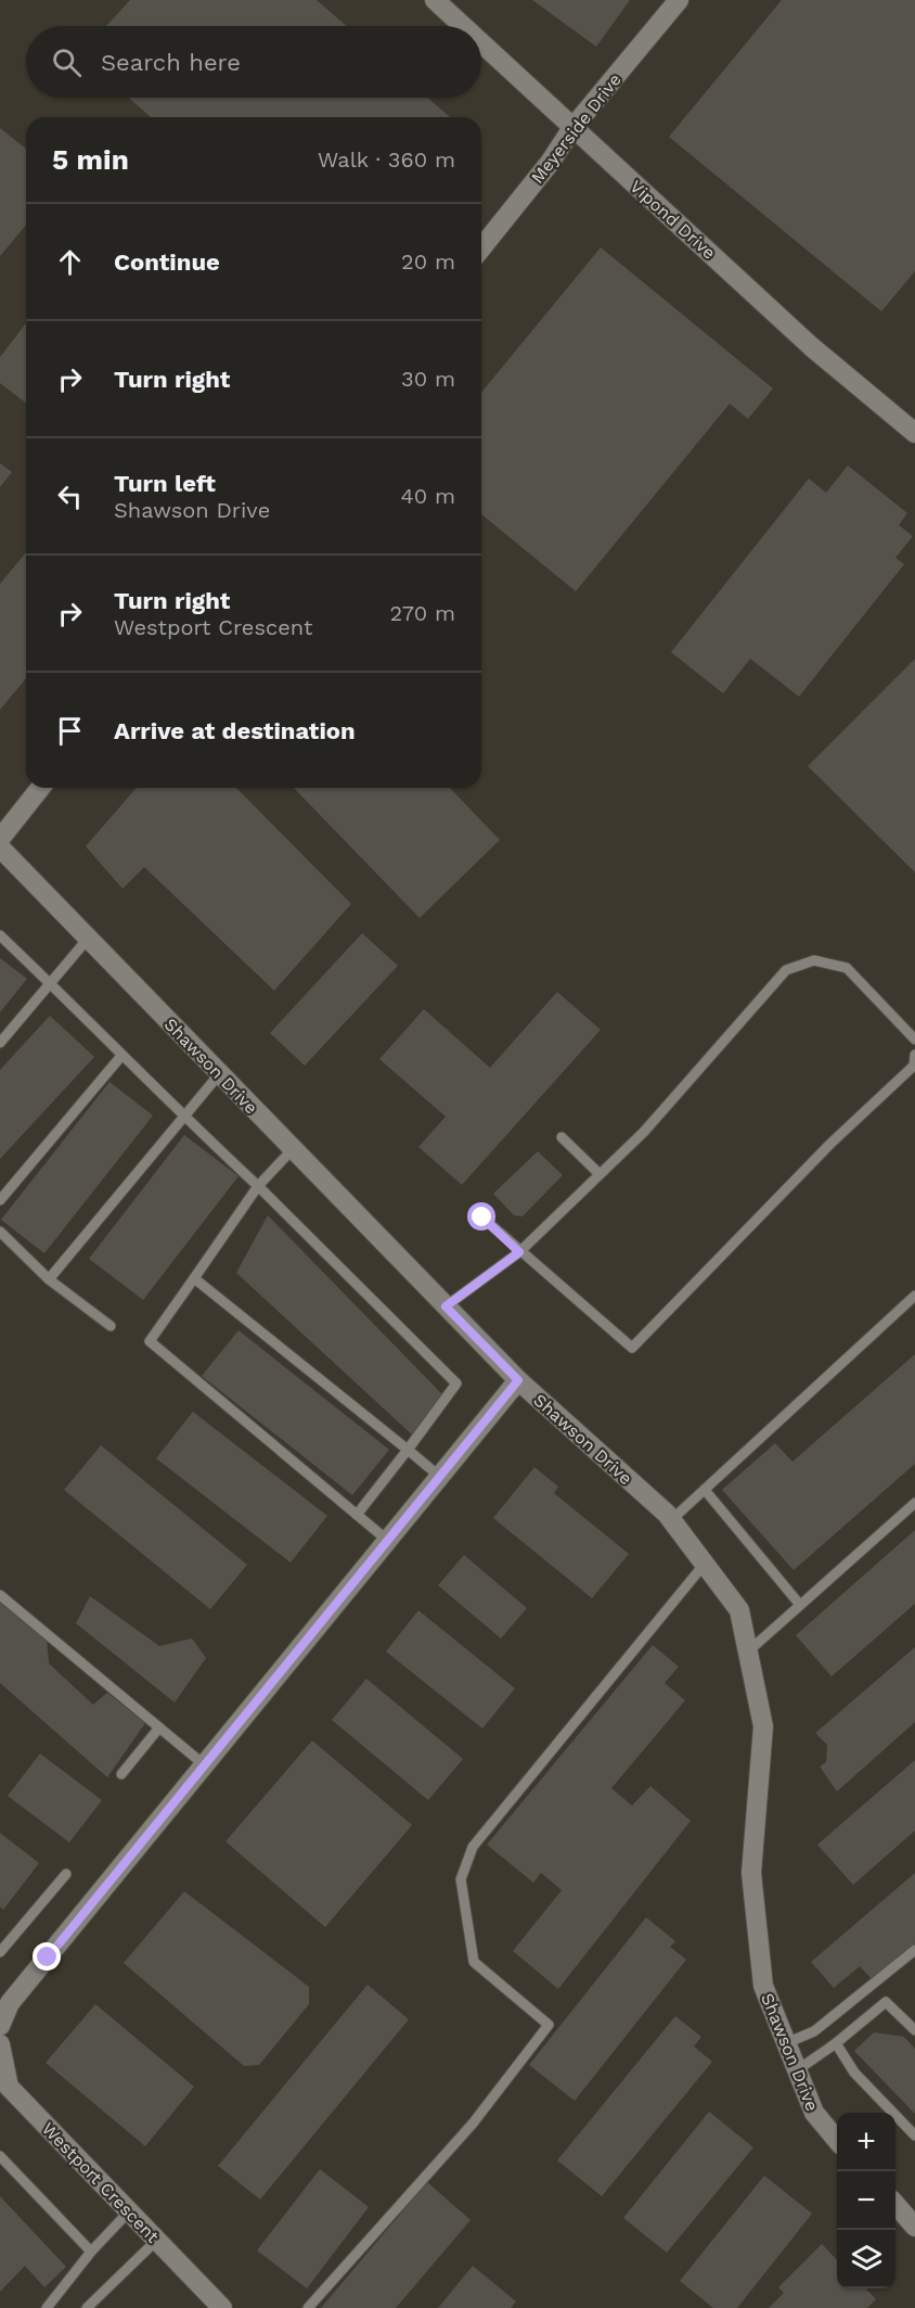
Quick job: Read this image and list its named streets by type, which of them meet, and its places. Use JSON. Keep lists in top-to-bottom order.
{
  "streets": {
    "street": [
      "Meyerside Drive",
      "Vipond Drive",
      "Shawson Drive",
      "Westport Crescent"
    ]
  },
  "crossings": [
    ["Meyerside Drive", "Vipond Drive"]
  ],
  "page": {
    "search": "Search here",
    "heading": ["5 min", "Walk · 360 m"],
    "list": [
      ["Continue", "20 m"],
      ["Turn right", "30 m"],
      ["Turn left", "Shawson Drive", "40 m"],
      ["Turn right", "Westport Crescent", "270 m"],
      "Arrive at destination"
    ],
    "map_buttons": ["+", "−"]
  }
}
